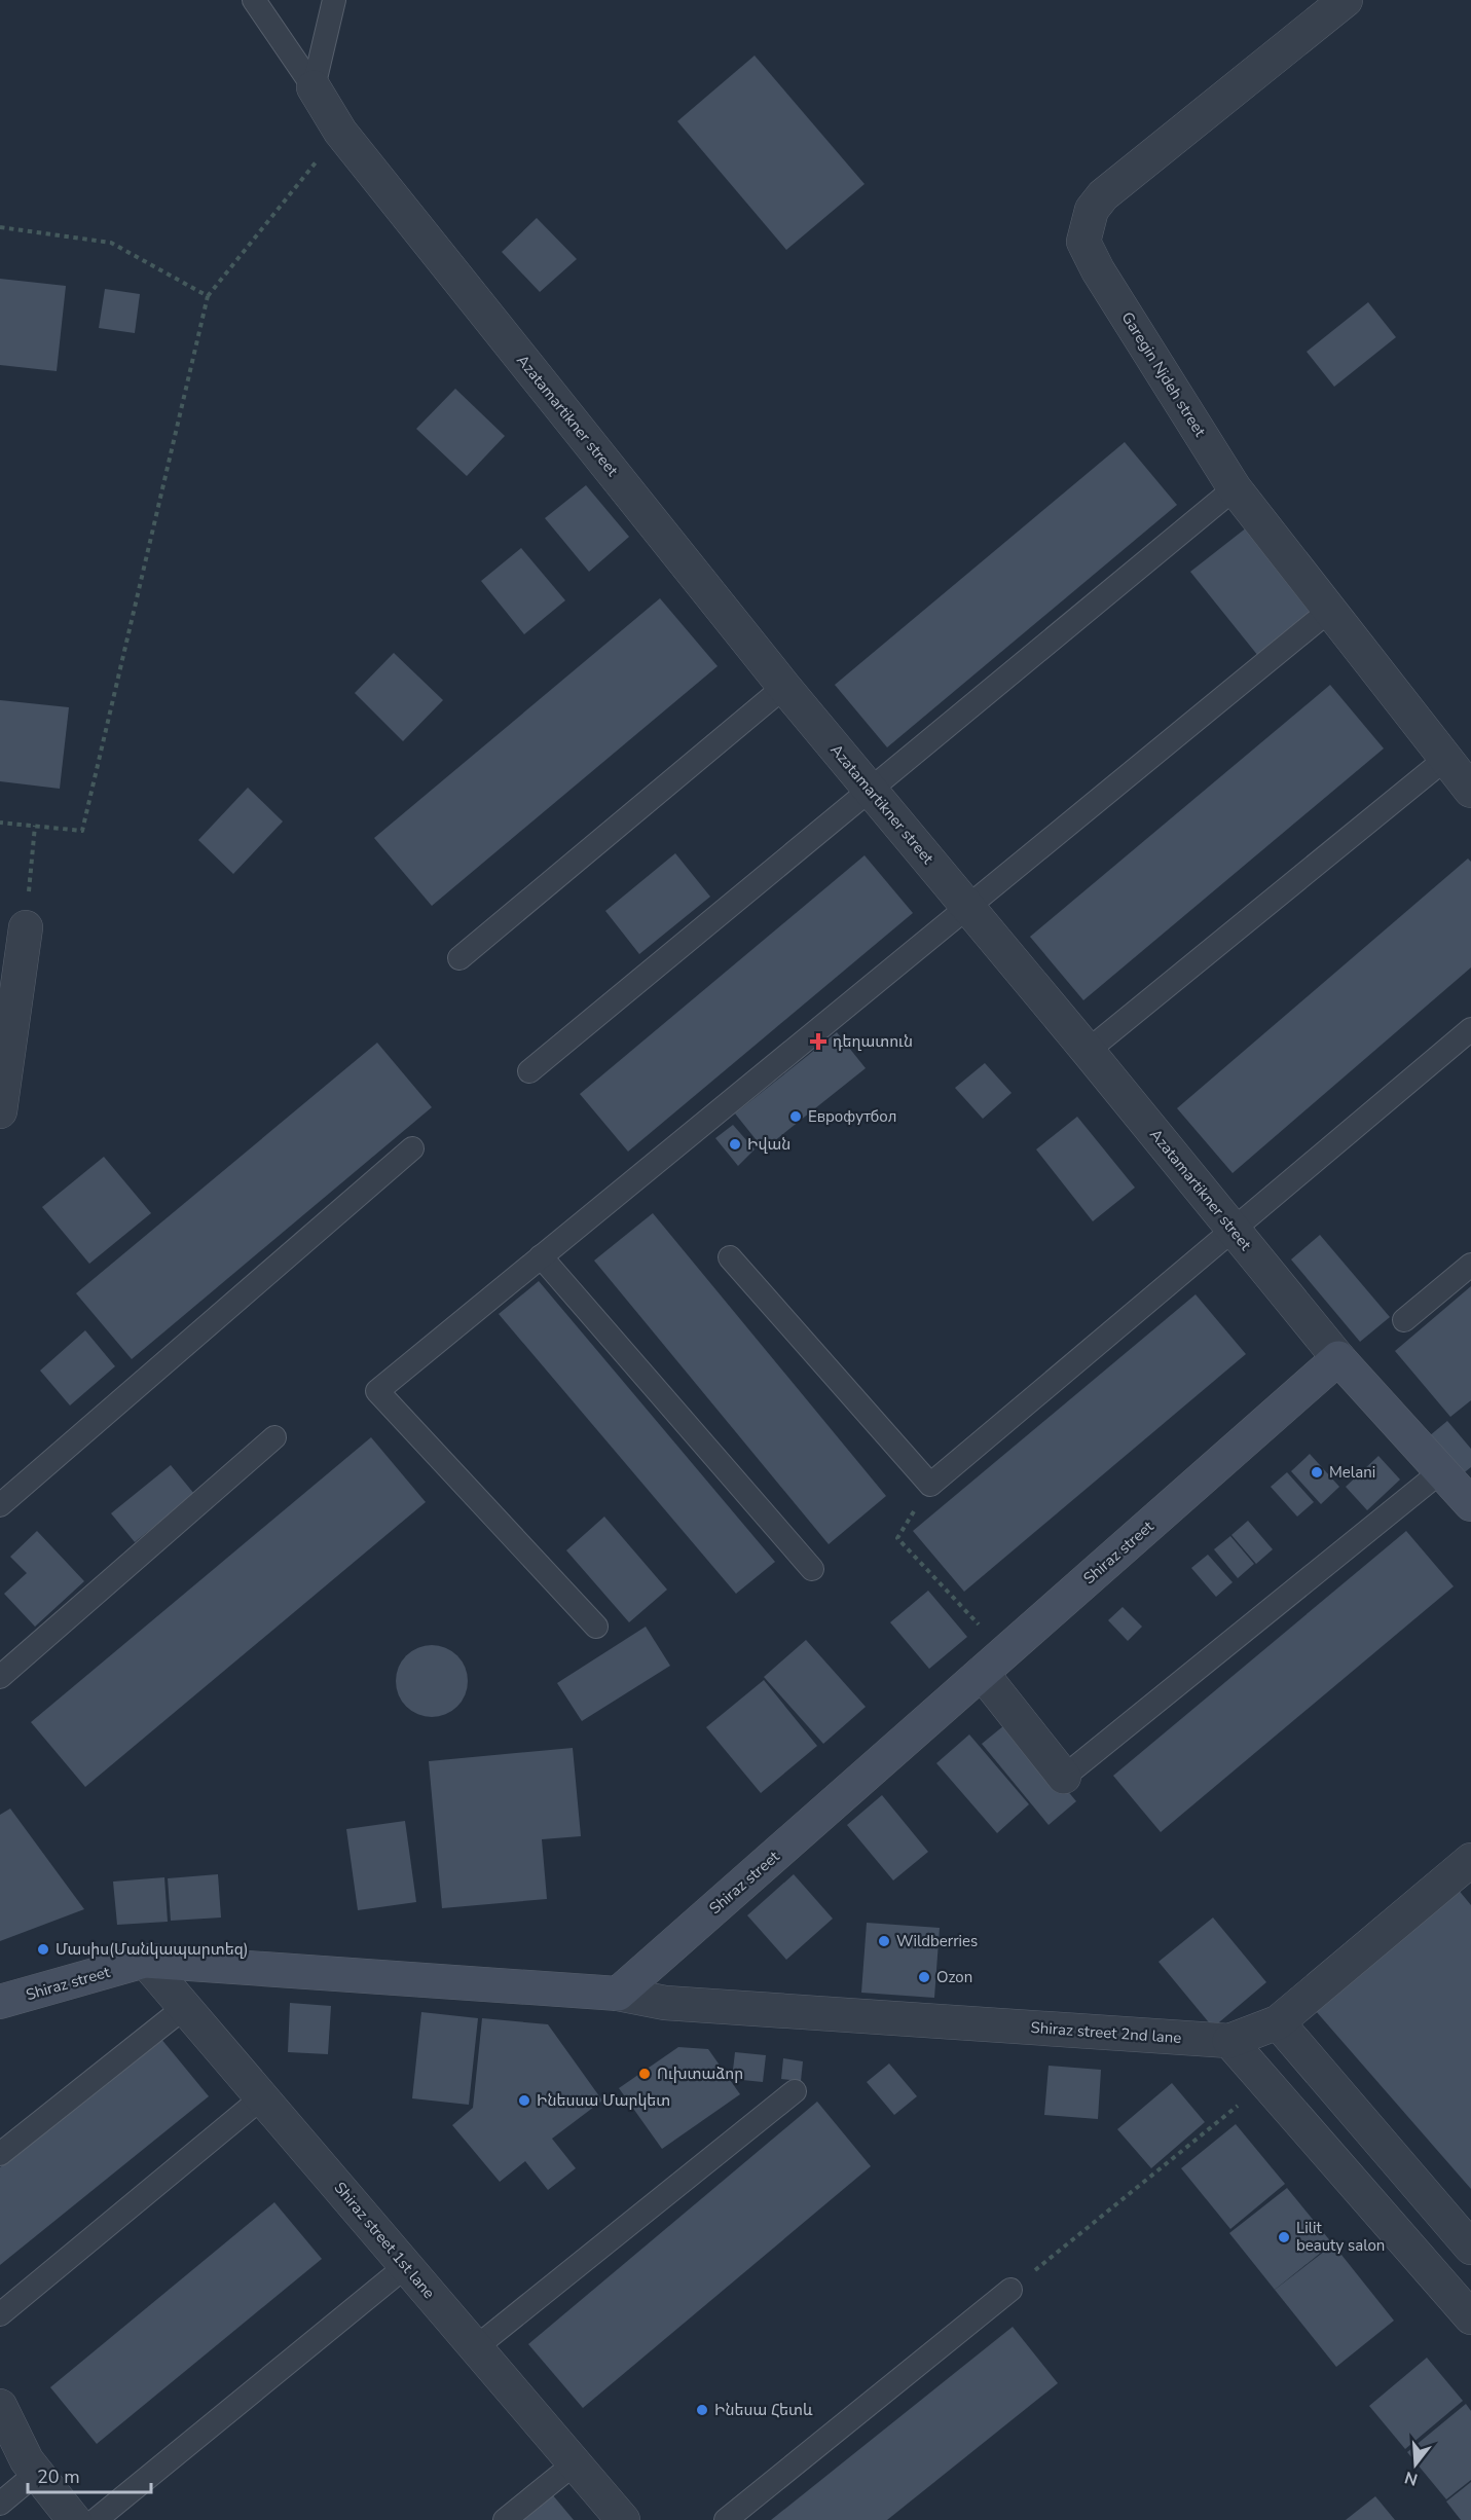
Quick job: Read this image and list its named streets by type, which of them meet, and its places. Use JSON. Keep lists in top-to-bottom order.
{
  "streets": {
    "street": [
      "Garegin Njdeh street",
      "Azatamartikner street",
      "Shiraz street",
      "Shiraz street 2nd lane",
      "Shiraz street 1st lane"
    ]
  },
  "crossings": [
    ["Azatamartikner street", "Shiraz street"],
    ["Shiraz street", "Shiraz street 2nd lane"],
    ["Shiraz street", "Shiraz street 1st lane"]
  ],
  "places": {
    "health": ["դեղատուն"],
    "other": [
      "Еврофутбол",
      "Իվան",
      "Melani",
      "Wildberries",
      "Մասիս(Մանկապարտեզ)",
      "Ozon",
      "Ուխտաձոր",
      "Ինեսսա Մարկետ",
      "Lilit beauty salon",
      "Ինեսա Հետև"
    ]
  },
  "scale_bar": "20 m",
  "north": "bottom"
}
